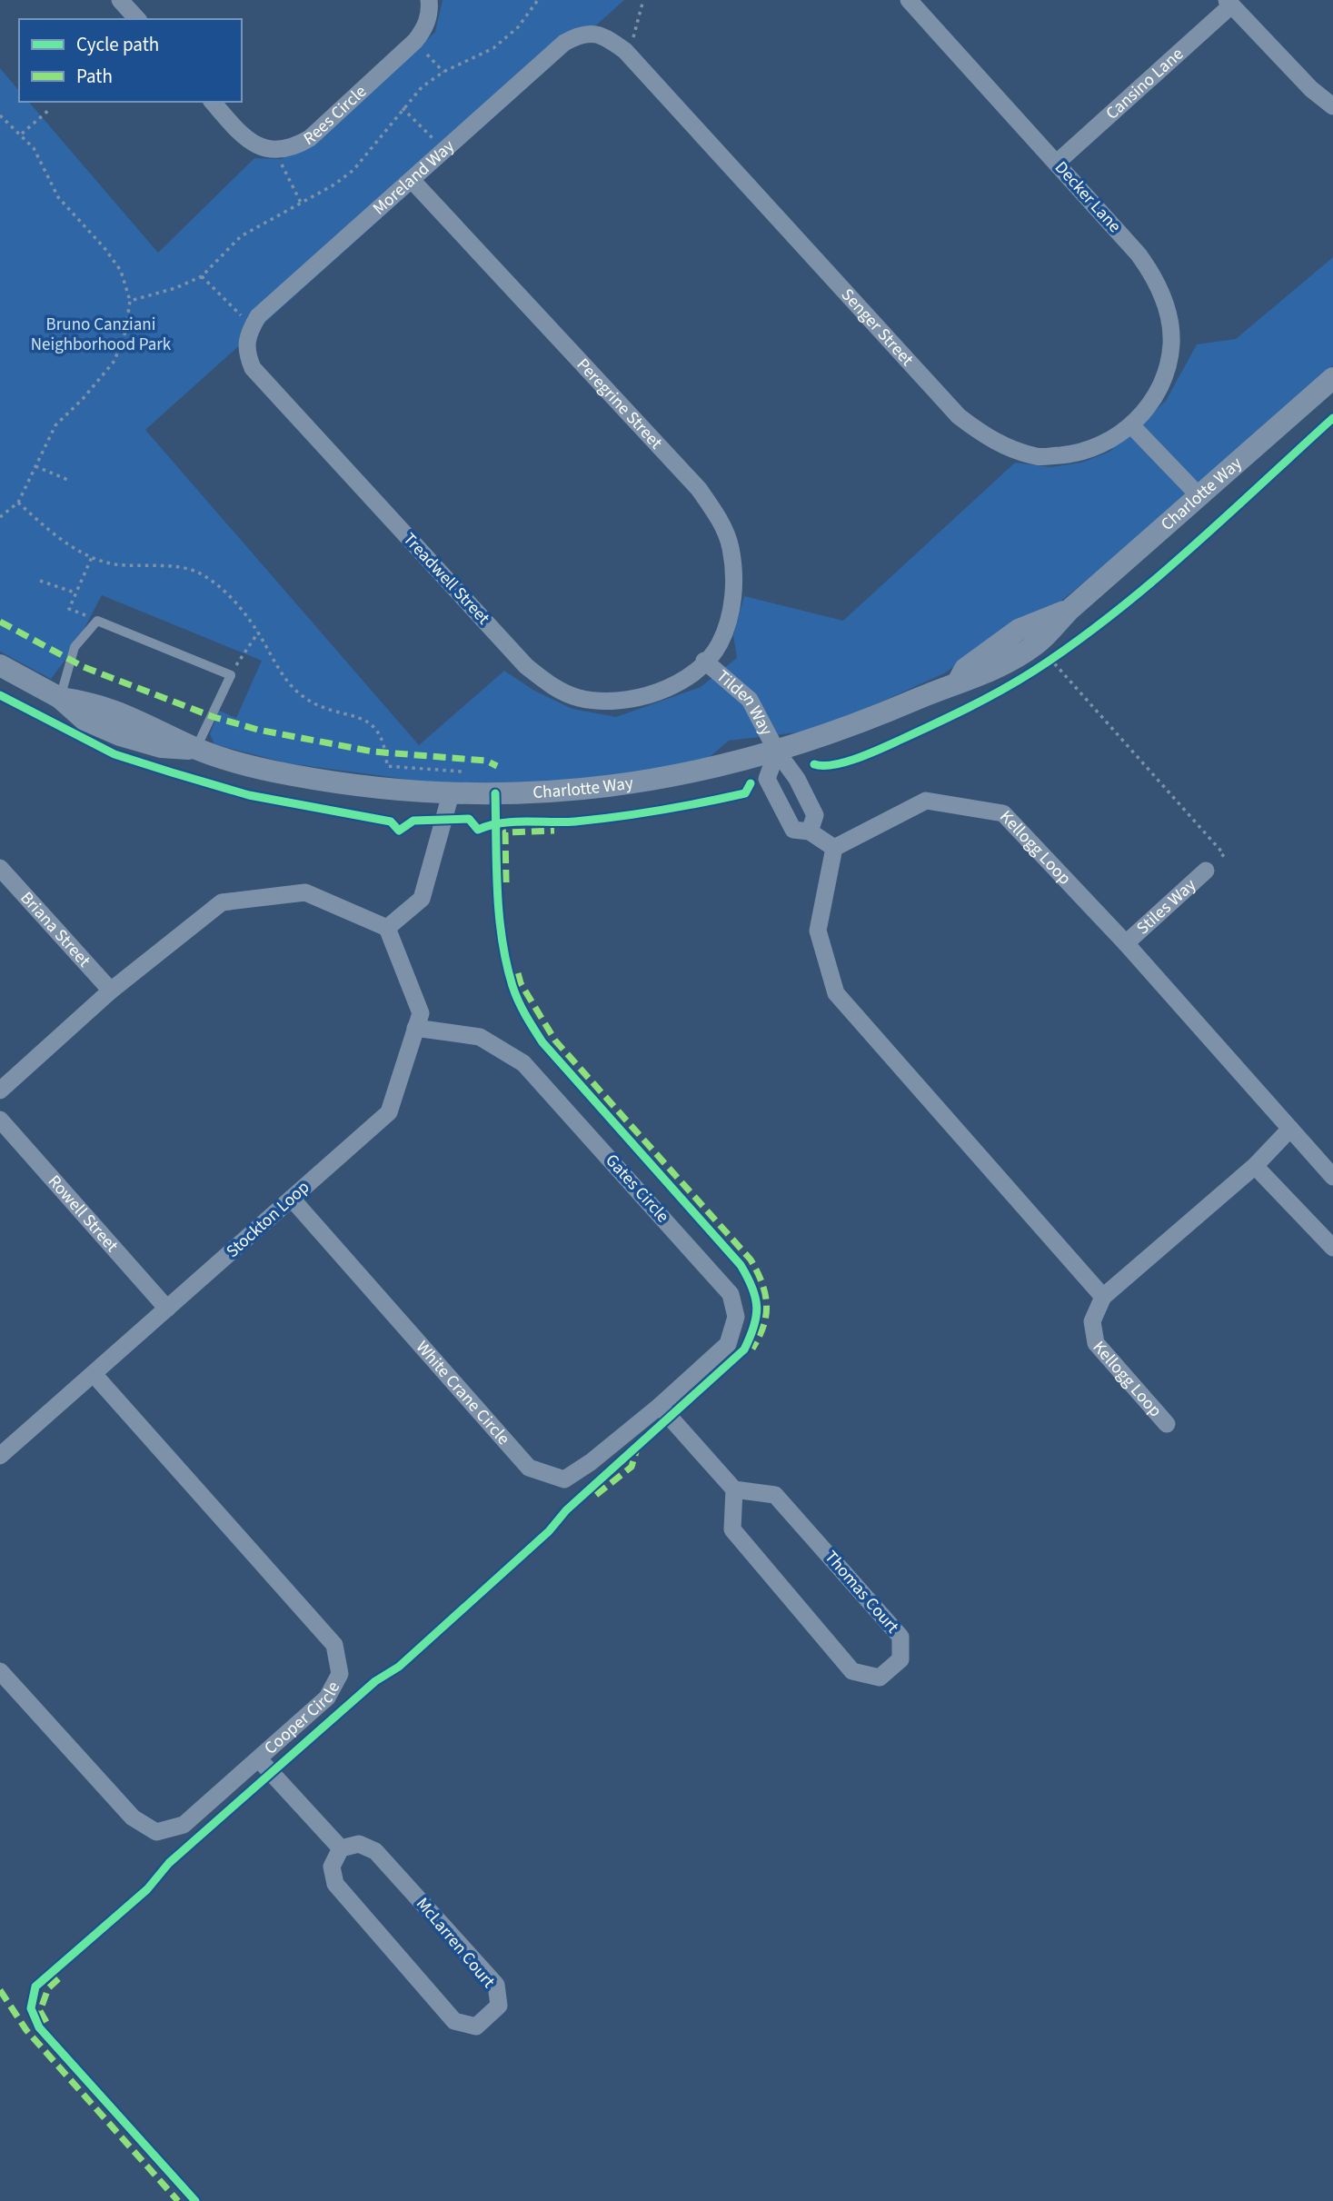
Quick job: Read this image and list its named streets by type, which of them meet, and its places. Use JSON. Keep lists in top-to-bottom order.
{
  "streets": {
    "street": [
      "Cansino Lane",
      "Rees Circle",
      "Moreland Way",
      "Decker Lane",
      "Senger Street",
      "Peregrine Street",
      "Charlotte Way",
      "Treadwell Street",
      "Tilden Way",
      "Kellogg Loop",
      "Stiles Way",
      "Briana Street",
      "Gates Circle",
      "Rowell Street",
      "Stockton Loop",
      "White Crane Circle",
      "Thomas Court",
      "Cooper Circle",
      "McLarren Court"
    ]
  },
  "crossings": [
    ["Cansino Lane", "Decker Lane"],
    ["Moreland Way", "Senger Street"],
    ["Moreland Way", "Peregrine Street"],
    ["Moreland Way", "Treadwell Street"],
    ["Decker Lane", "Senger Street"],
    ["Peregrine Street", "Treadwell Street"],
    ["Peregrine Street", "Tilden Way"],
    ["Charlotte Way", "Tilden Way"],
    ["Treadwell Street", "Tilden Way"],
    ["Kellogg Loop", "Stiles Way"],
    ["Gates Circle", "Stockton Loop"],
    ["Gates Circle", "White Crane Circle"],
    ["Rowell Street", "Stockton Loop"],
    ["Stockton Loop", "White Crane Circle"],
    ["Stockton Loop", "Cooper Circle"]
  ],
  "parks": ["Bruno Canziani Neighborhood Park"],
  "legend": ["Cycle path", "Path"]
}
